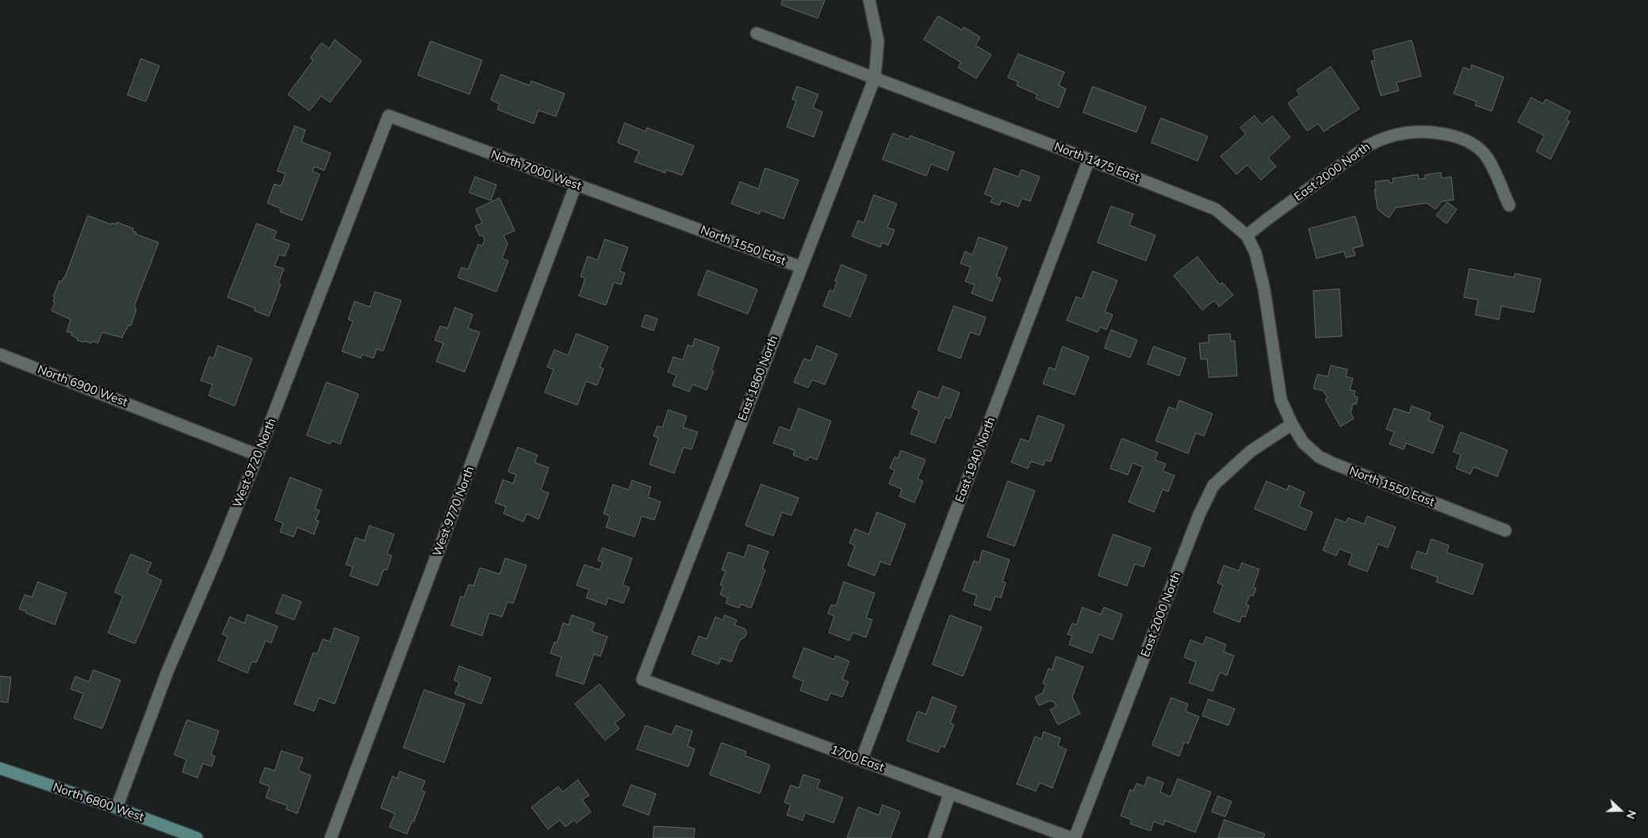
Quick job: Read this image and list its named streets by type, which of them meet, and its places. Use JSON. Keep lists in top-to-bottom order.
{
  "streets": {
    "street": [
      "North 1475 East",
      "North 7000 West",
      "East 2000 North",
      "North 1550 East",
      "East 1860 North",
      "North 6900 West",
      "East 1940 North",
      "West 9720 North",
      "West 9770 North",
      "1700 East",
      "North 6800 West"
    ]
  },
  "crossings": [
    ["North 1475 East", "East 2000 North"],
    ["North 1475 East", "North 1550 East"],
    ["North 1475 East", "East 1860 North"],
    ["North 1475 East", "East 1940 North"],
    ["North 7000 West", "North 1550 East"],
    ["North 7000 West", "West 9720 North"],
    ["North 7000 West", "West 9770 North"],
    ["East 2000 North", "North 1550 East"],
    ["North 1550 East", "East 1860 North"],
    ["East 1860 North", "1700 East"],
    ["North 6900 West", "West 9720 North"],
    ["East 1940 North", "1700 East"],
    ["West 9720 North", "North 6800 West"]
  ],
  "north": "right"
}
